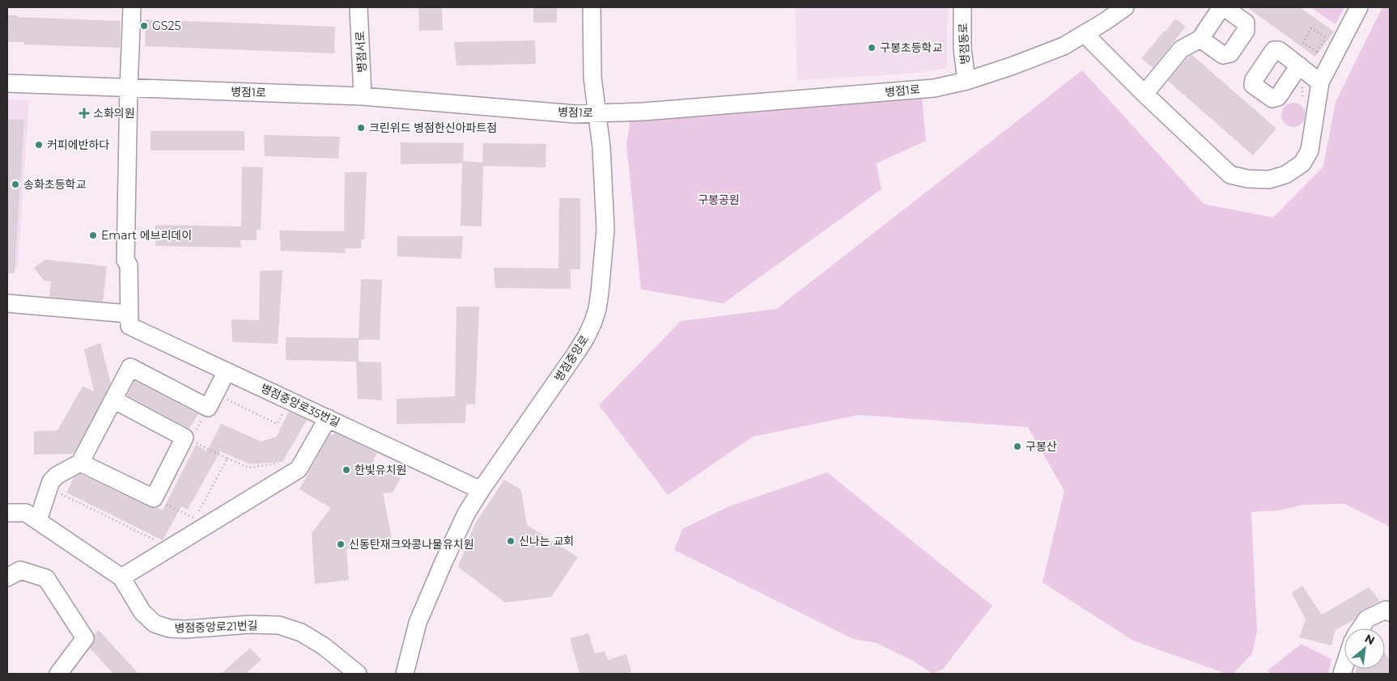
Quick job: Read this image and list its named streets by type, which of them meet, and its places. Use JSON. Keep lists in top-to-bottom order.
{
  "streets": {
    "street": [
      "병점동로",
      "병점서로",
      "병점1로",
      "병점중앙로",
      "병점중앙로35번길",
      "병점중앙로21번길"
    ]
  },
  "crossings": [
    ["병점동로", "병점1로"],
    ["병점서로", "병점1로"],
    ["병점1로", "병점중앙로"],
    ["병점1로", "병점중앙로35번길"],
    ["병점중앙로", "병점중앙로35번길"]
  ],
  "parks": ["구봉공원"],
  "places": {
    "other": [
      "GS25",
      "구봉초등학교",
      "크린위드 병점한신아파트점",
      "커피에반하다",
      "송화초등학교",
      "Emart 에브리데이",
      "구봉산",
      "한빛유치원",
      "신나는 교회",
      "신동탄재크와콩나물유치원"
    ],
    "health": ["소화의원"]
  },
  "north": "top right"
}
